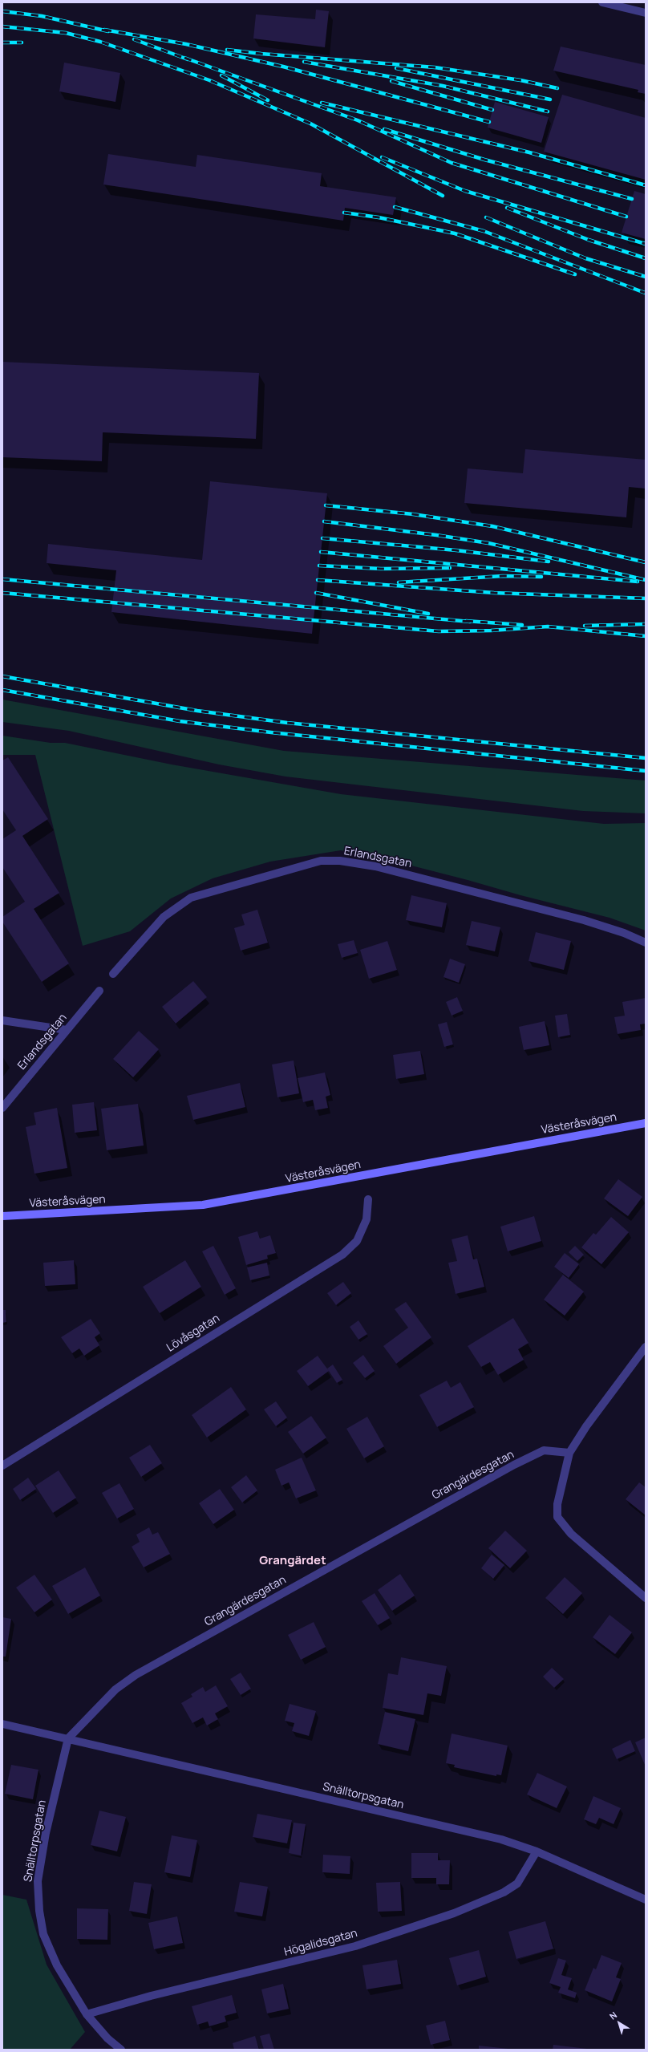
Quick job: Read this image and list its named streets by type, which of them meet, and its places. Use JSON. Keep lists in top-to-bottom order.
{
  "streets": {
    "street": [
      "Erlandsgatan",
      "Västeråsvägen",
      "Lövåsgatan",
      "Grangärdesgatan",
      "Snälltorpsgatan",
      "Högalidsgatan"
    ]
  },
  "crossings": [
    ["Grangärdesgatan", "Snälltorpsgatan"],
    ["Snälltorpsgatan", "Högalidsgatan"]
  ],
  "districts": ["Grangärdet"],
  "north": "top left"
}
